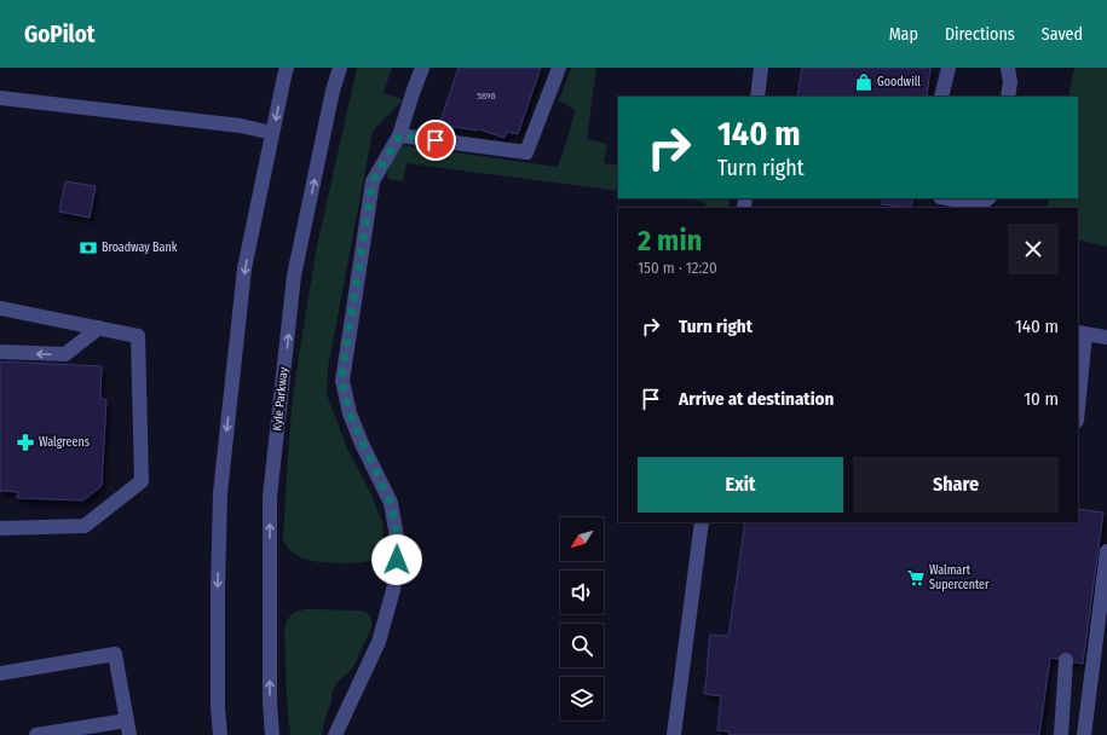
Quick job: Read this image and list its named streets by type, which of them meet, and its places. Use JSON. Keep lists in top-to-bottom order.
{
  "streets": {
    "street": ["Kyle Parkway"]
  },
  "places": {
    "shop": ["Goodwill"],
    "bank": ["Broadway Bank"],
    "pharmacy": ["Walgreens"],
    "supermarket": ["Walmart Supercenter"]
  },
  "house_numbers": ["5896"],
  "north": "bottom left",
  "page": {
    "header": "GoPilot",
    "nav": ["Map", "Directions", "Saved"],
    "turn": ["140 m", "Turn right"],
    "heading": ["2 min", "150 m · 12:20"],
    "list": [
      {
        "name": "Turn right",
        "value": "140 m"
      },
      {
        "name": "Arrive at destination",
        "value": "10 m"
      }
    ],
    "buttons": ["Exit", "Share"]
  }
}
